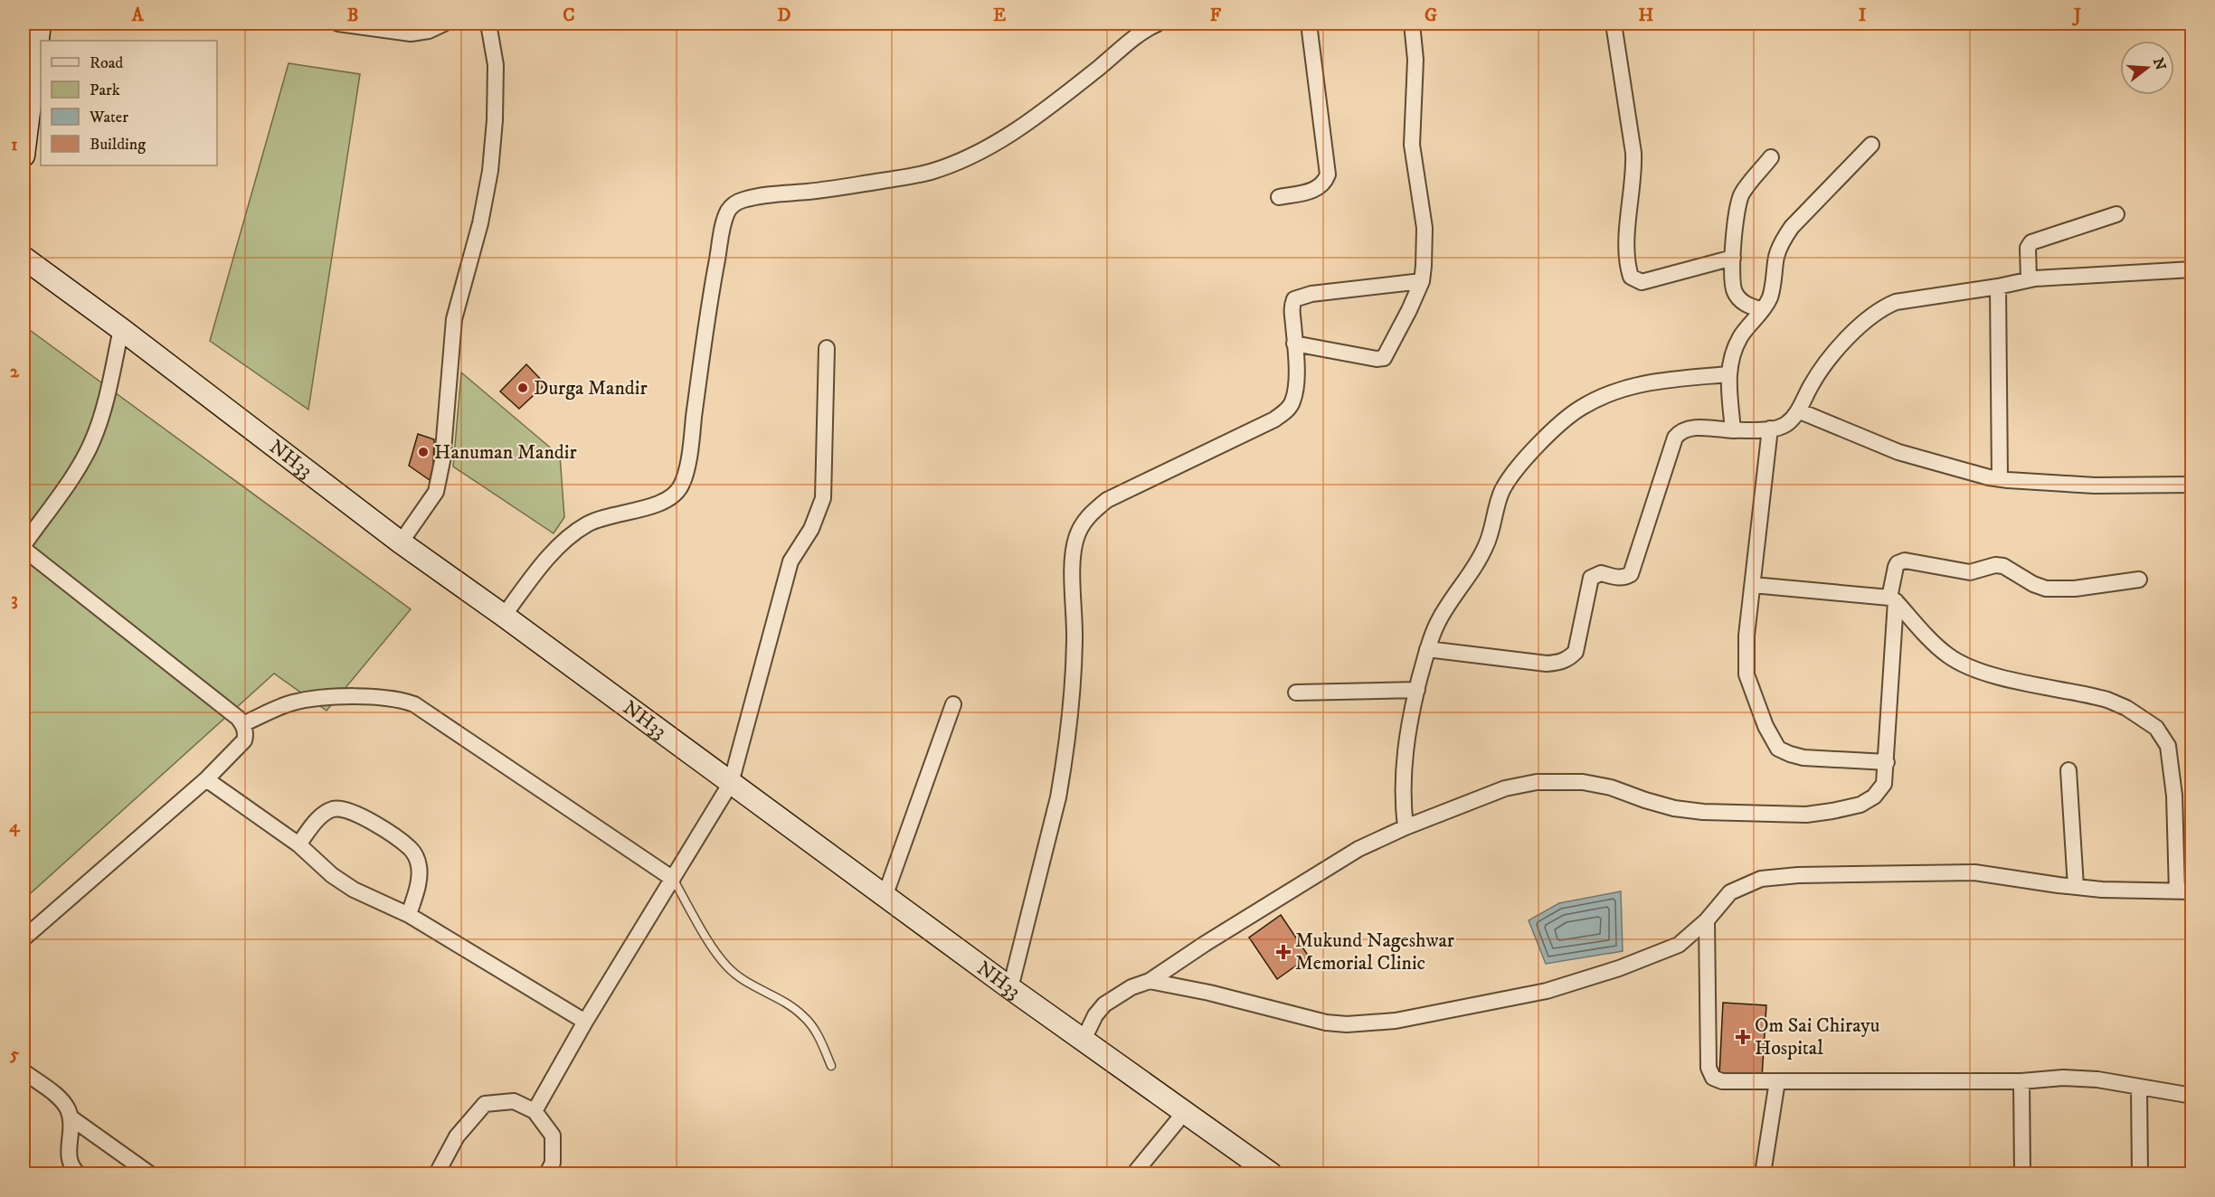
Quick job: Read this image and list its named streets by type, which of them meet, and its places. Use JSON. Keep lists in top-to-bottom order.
{
  "streets": {
    "main road": ["NH33"]
  },
  "places": {
    "other": ["Durga Mandir", "Hanuman Mandir"],
    "health": ["Mukund Nageshwar Memorial Clinic", "Om Sai Chirayu Hospital"]
  },
  "legend": [
    "Road",
    "Park",
    "Water",
    "Building"
  ],
  "north": "right",
  "grid": {
    "columns": [
      "A",
      "B",
      "C",
      "D",
      "E",
      "F",
      "G",
      "H",
      "I",
      "J"
    ],
    "rows": [
      "1",
      "2",
      "3",
      "4",
      "5"
    ]
  }
}
